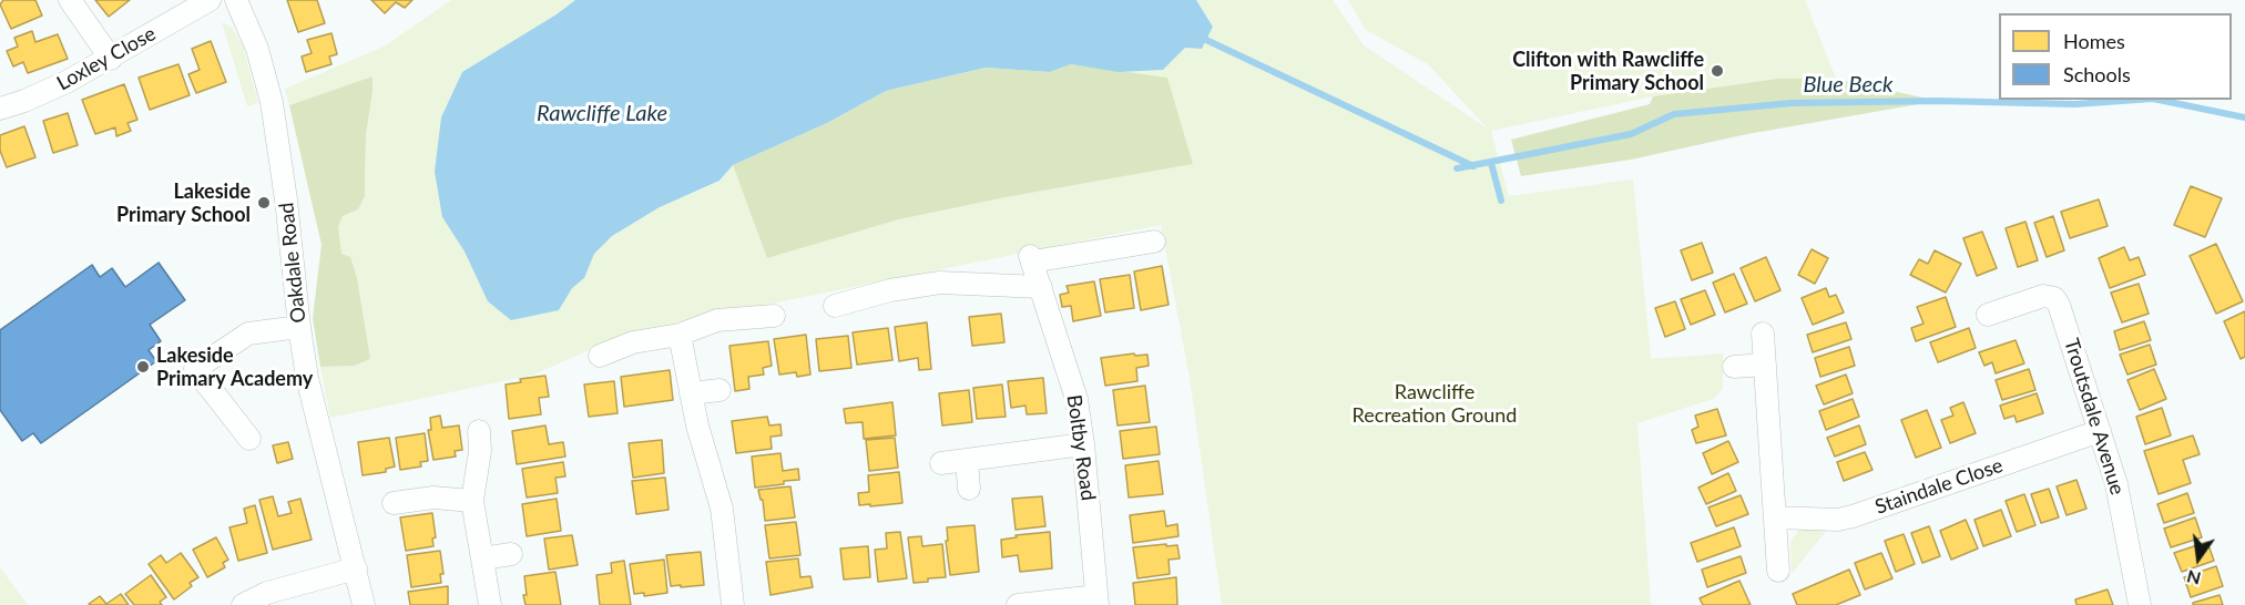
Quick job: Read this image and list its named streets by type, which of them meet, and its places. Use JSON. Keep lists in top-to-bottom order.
{
  "streets": {
    "street": [
      "Loxley Close",
      "Oakdale Road",
      "Troutsdale Avenue",
      "Boltby Road",
      "Staindale Close"
    ]
  },
  "crossings": [
    ["Troutsdale Avenue", "Staindale Close"]
  ],
  "water": ["Blue Beck", "Rawcliffe Lake"],
  "parks": ["Rawcliffe Recreation Ground"],
  "places": ["Clifton with Rawcliffe Primary School", "Lakeside Primary School", "Lakeside Primary Academy"],
  "legend": ["Homes", "Schools"],
  "north": "bottom"
}
